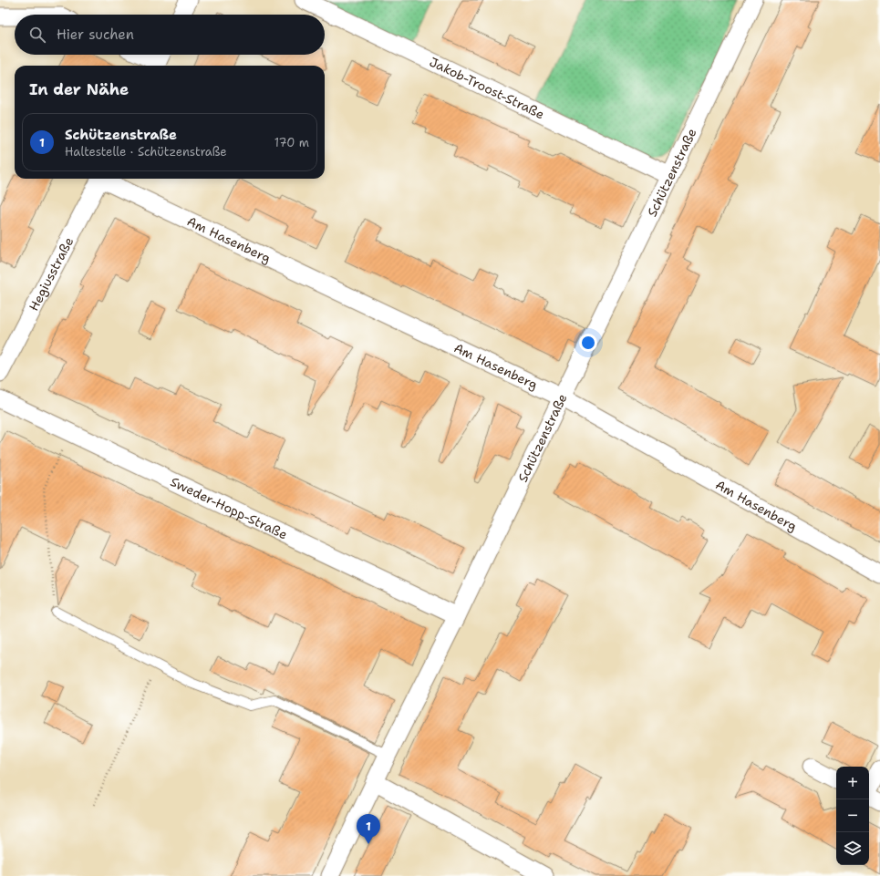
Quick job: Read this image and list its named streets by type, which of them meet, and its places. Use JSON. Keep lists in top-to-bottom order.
{
  "streets": {
    "street": [
      "Jakob-Troost-Straße",
      "Schützenstraße",
      "Am Hasenberg",
      "Hegiusstraße",
      "Sweder-Hopp-Straße"
    ]
  },
  "crossings": [
    ["Jakob-Troost-Straße", "Schützenstraße"],
    ["Schützenstraße", "Am Hasenberg"],
    ["Schützenstraße", "Sweder-Hopp-Straße"]
  ],
  "page": {
    "search": "Hier suchen",
    "heading": "In der Nähe",
    "list": [
      {
        "mark": "1",
        "name": "Schützenstraße",
        "note": "Haltestelle · Schützenstraße",
        "value": "170 m"
      }
    ],
    "map_buttons": ["+", "−"],
    "pins": "1"
  }
}
